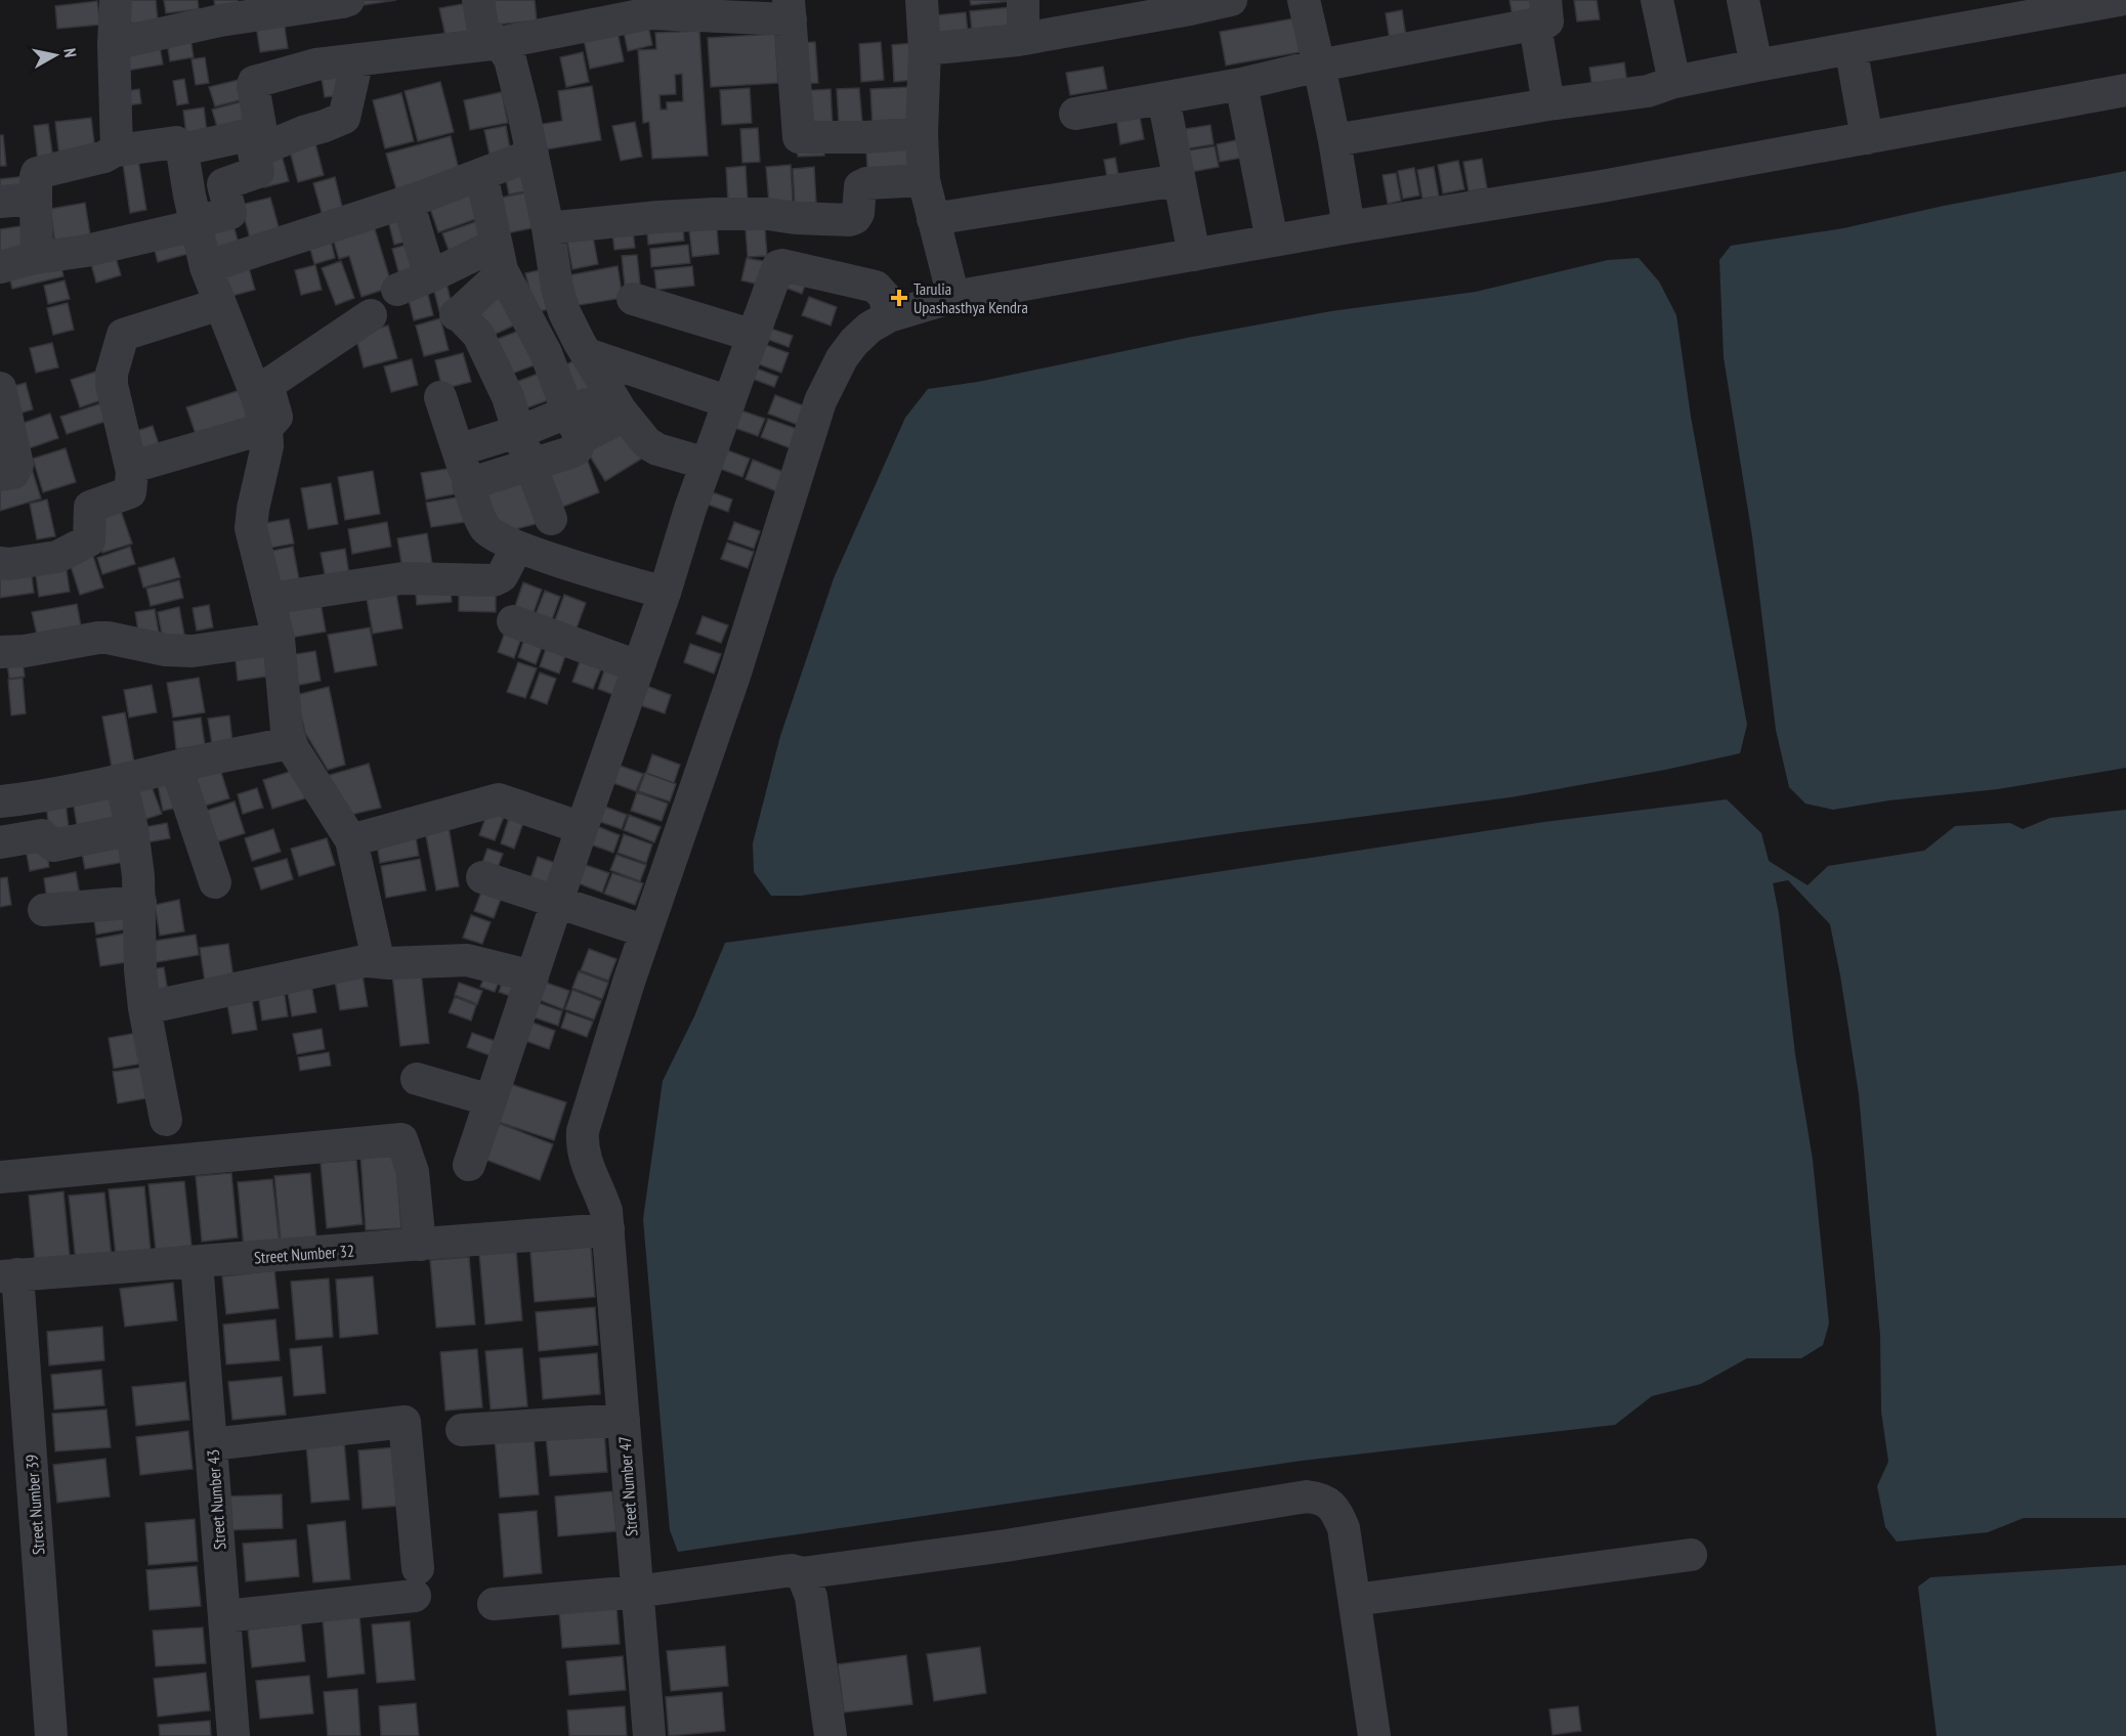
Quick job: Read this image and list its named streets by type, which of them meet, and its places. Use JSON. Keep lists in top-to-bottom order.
{
  "streets": {
    "street": [
      "Street Number 32",
      "Street Number 47",
      "Street Number 43",
      "Street Number 39"
    ]
  },
  "crossings": [
    ["Street Number 32", "Street Number 47"],
    ["Street Number 32", "Street Number 43"],
    ["Street Number 32", "Street Number 39"]
  ],
  "places": {
    "health": ["Tarulia Upashasthya Kendra"]
  },
  "north": "right"
}
